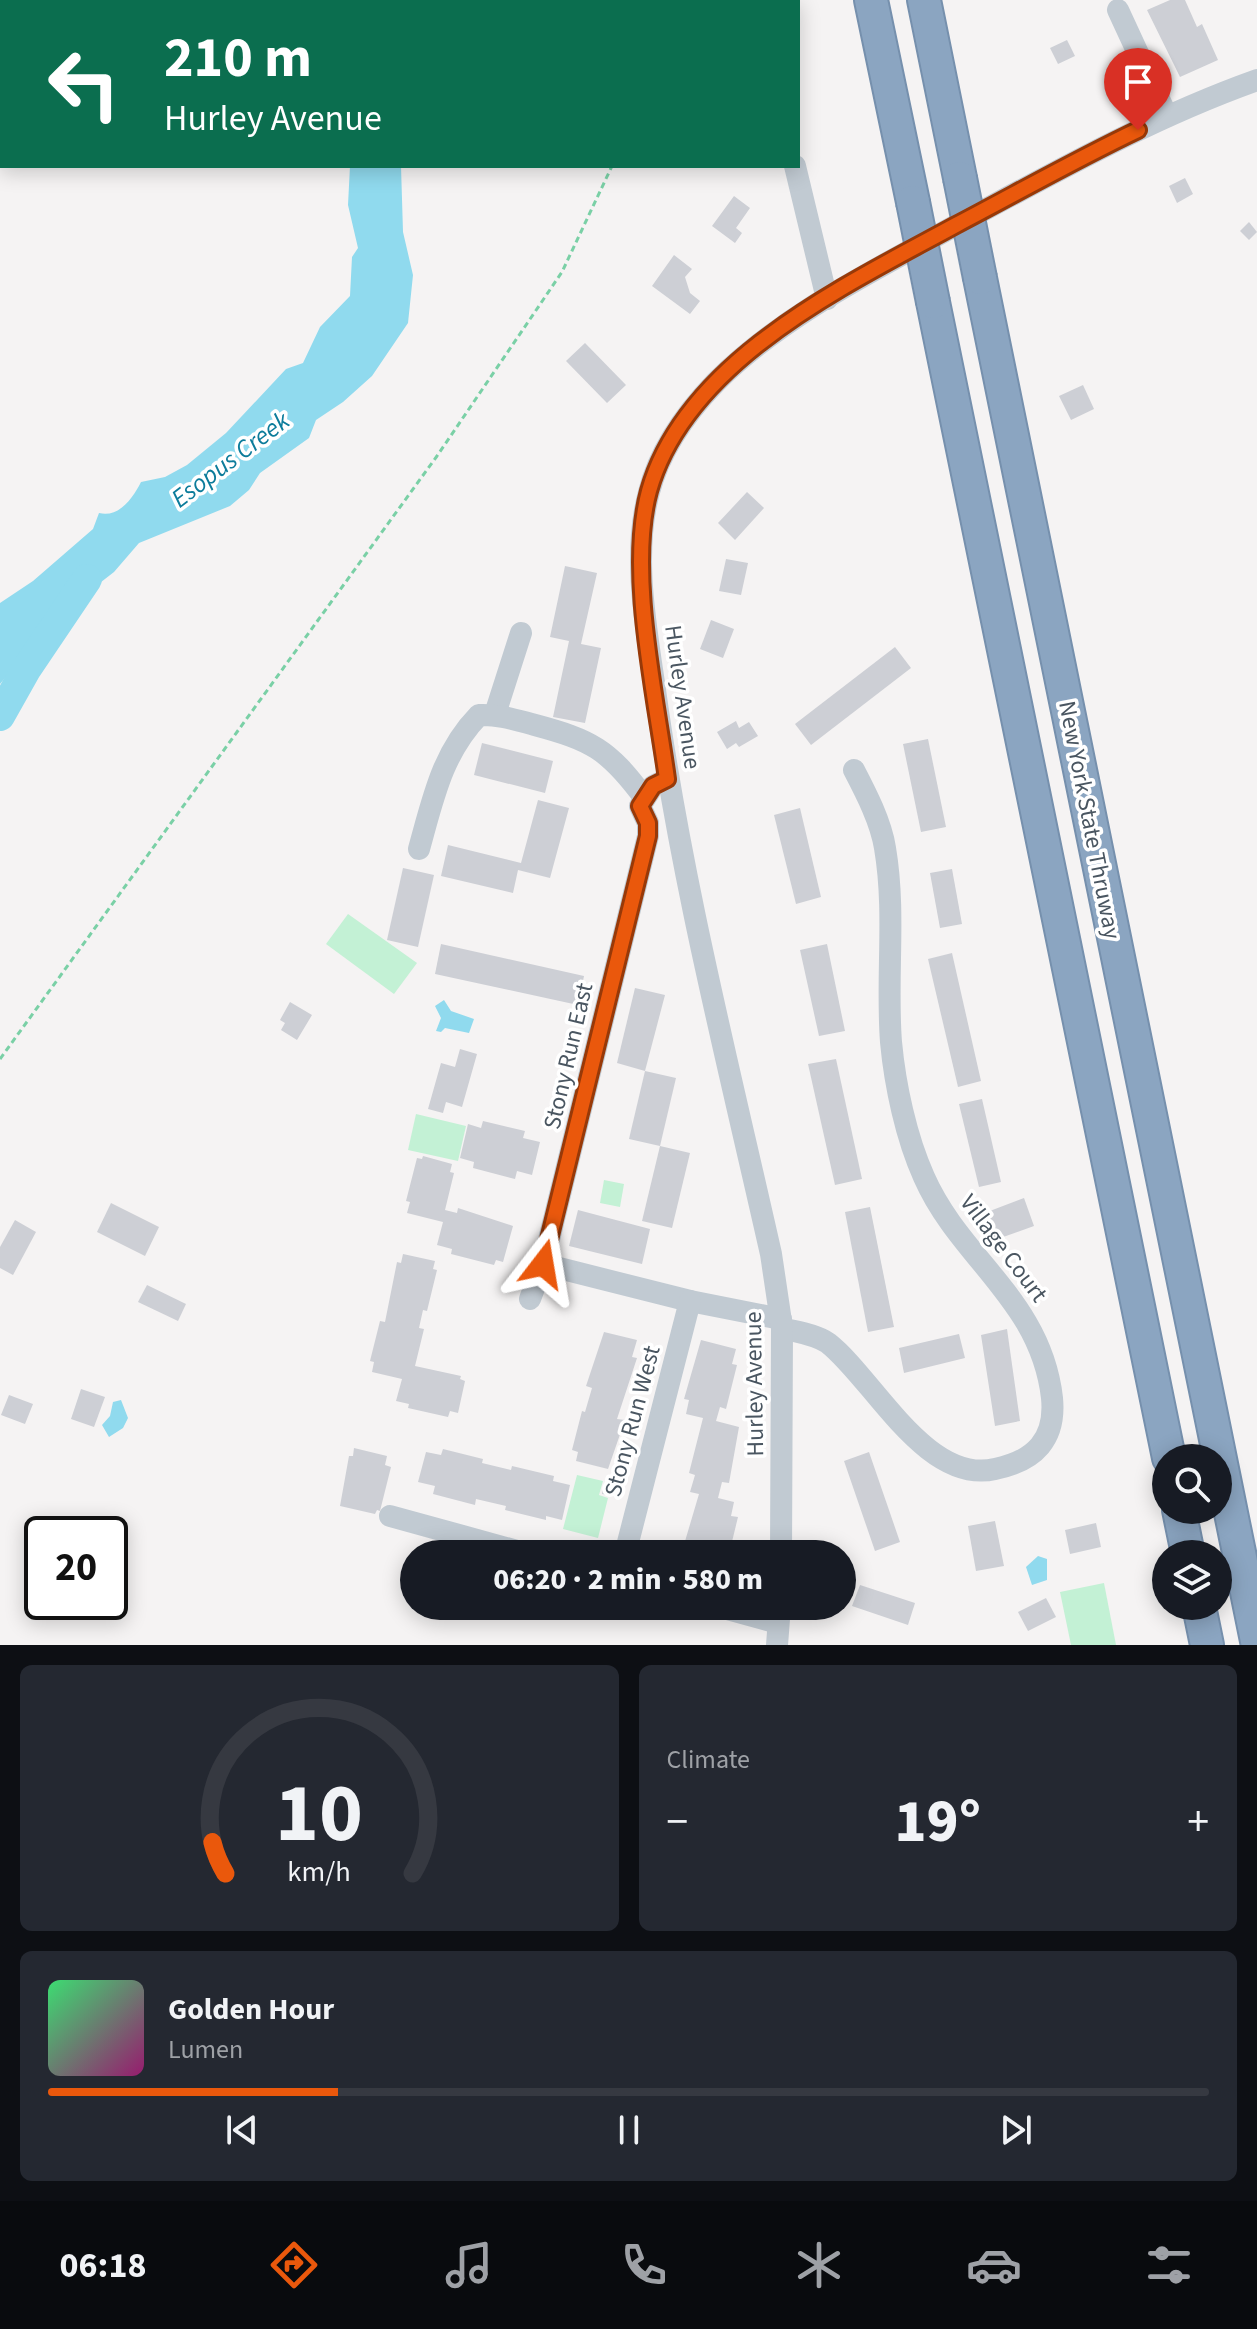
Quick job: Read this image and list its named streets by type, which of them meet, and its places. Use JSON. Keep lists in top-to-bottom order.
{
  "streets": {
    "highway": ["New York State Thruway"],
    "street": [
      "Hurley Avenue",
      "Stony Run East",
      "Village Court",
      "Stony Run West"
    ]
  },
  "crossings": [
    ["Hurley Avenue", "Village Court"],
    ["Stony Run East", "Village Court"],
    ["Village Court", "Stony Run West"]
  ],
  "water": ["Esopus Creek"],
  "page": {
    "turn": ["210 m", "Hurley Avenue"],
    "limit": "20",
    "trip": "06:20 · 2 min · 580 m",
    "tile": "Climate",
    "heat": ["−", "19°", "+"],
    "song": ["Golden Hour", "Lumen"],
    "tabs": "06:18",
    "gauge": ["10", "km/h"]
  }
}
